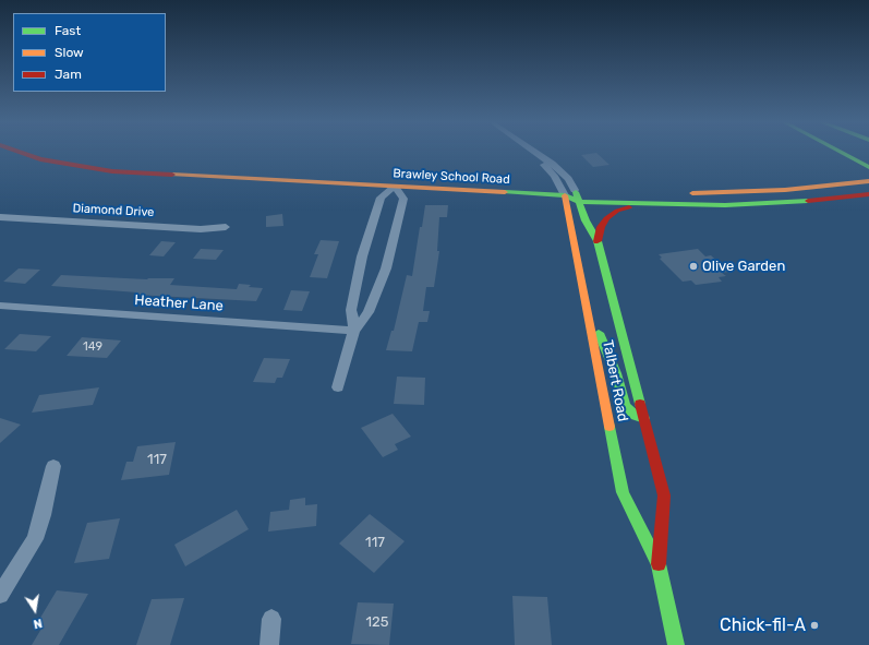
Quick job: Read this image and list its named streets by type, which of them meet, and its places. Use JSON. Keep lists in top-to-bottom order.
{
  "streets": {
    "main road": ["Brawley School Road", "Talbert Road"],
    "street": ["Diamond Drive", "Heather Lane"]
  },
  "crossings": [
    ["Brawley School Road", "Talbert Road"]
  ],
  "places": ["Olive Garden", "Chick-fil-A"],
  "house_numbers": [
    "149",
    "117",
    "117",
    "125"
  ],
  "legend": ["Fast", "Slow", "Jam"],
  "north": "bottom"
}
